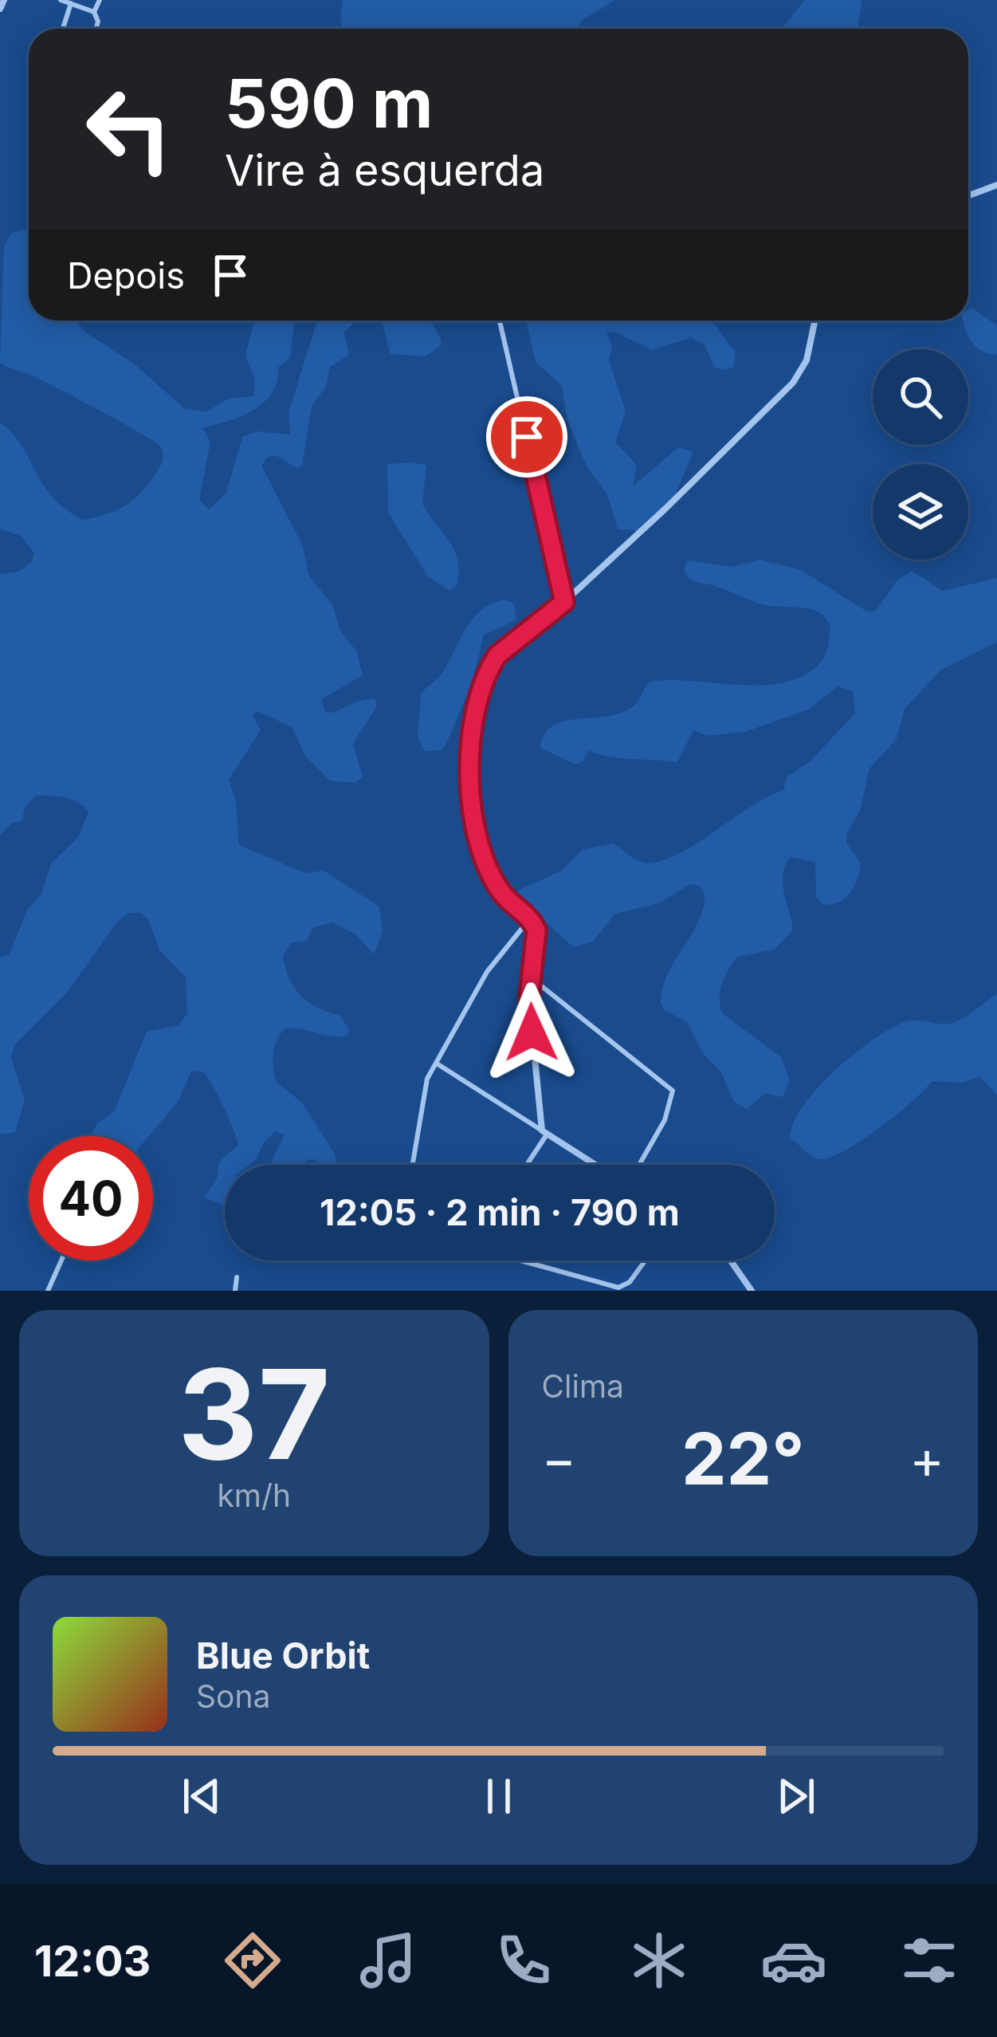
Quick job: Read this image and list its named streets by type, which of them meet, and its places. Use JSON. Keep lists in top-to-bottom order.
{
  "page": {
    "turn": ["590 m", "Vire à esquerda"],
    "then": "Depois",
    "limit": "40",
    "trip": "12:05 · 2 min · 790 m",
    "tile": [
      ["37", "km/h"],
      "Clima"
    ],
    "heat": ["−", "22°", "+"],
    "song": ["Blue Orbit", "Sona"],
    "tabs": "12:03"
  }
}
